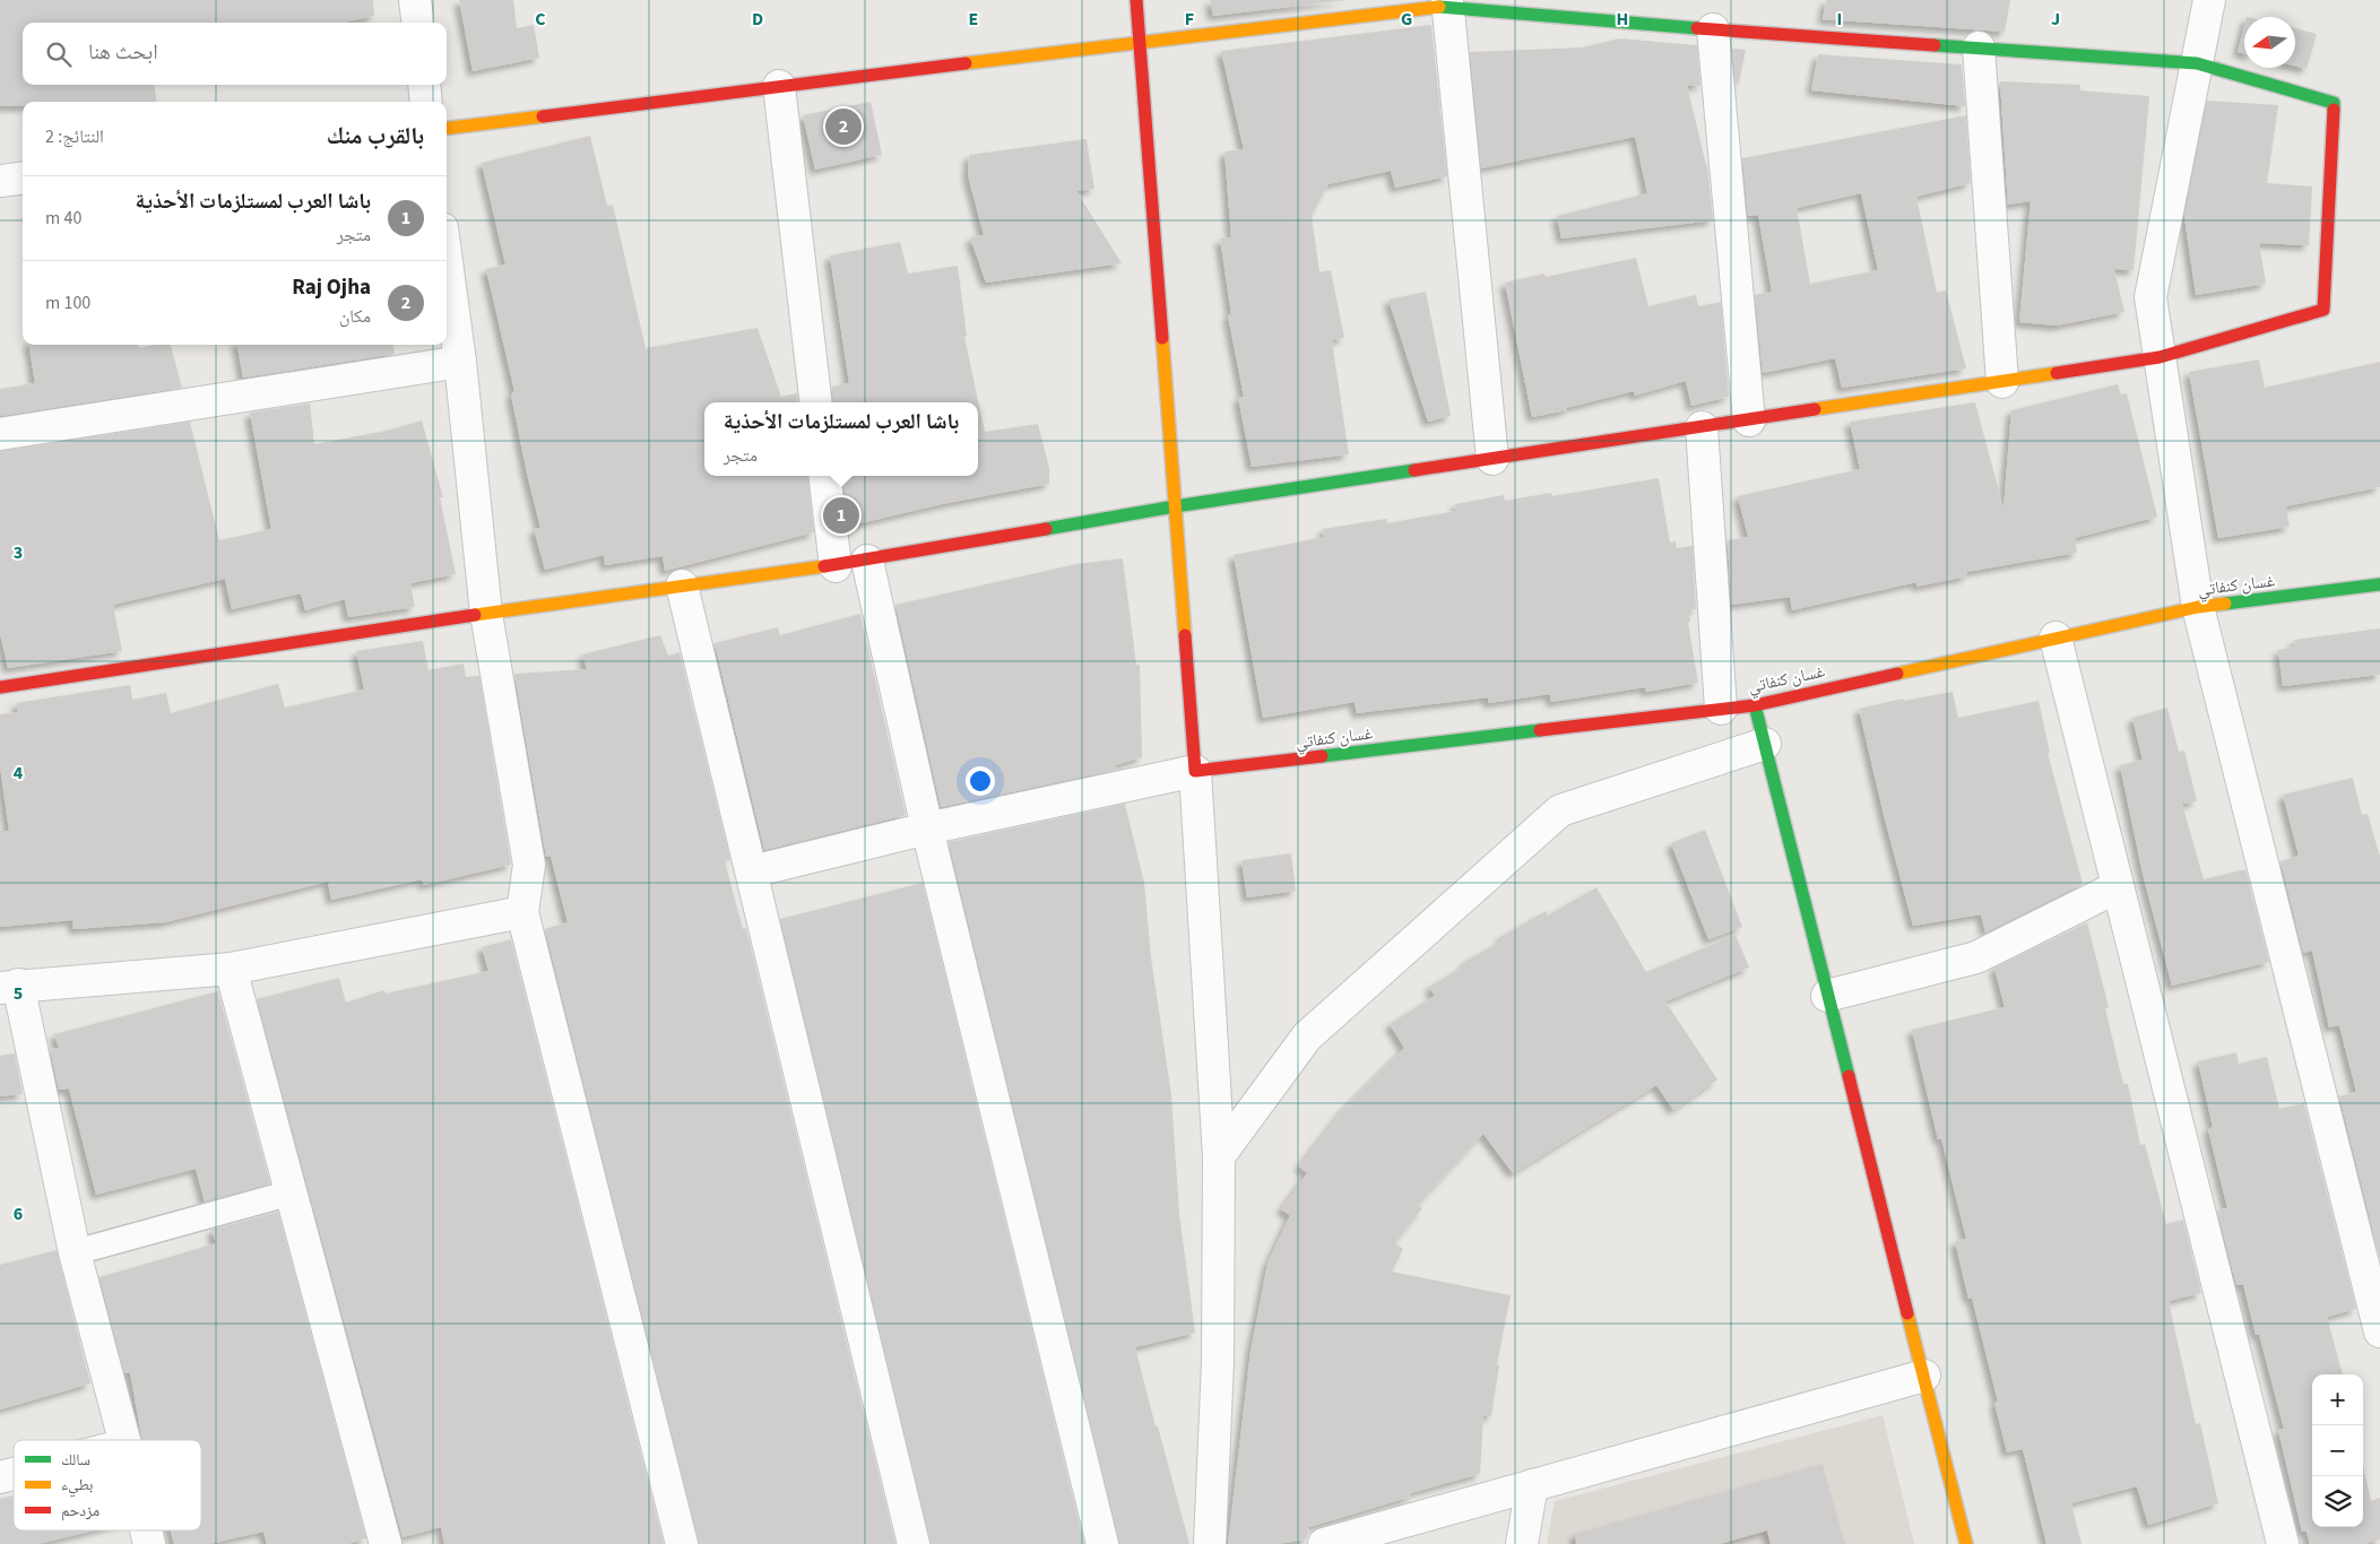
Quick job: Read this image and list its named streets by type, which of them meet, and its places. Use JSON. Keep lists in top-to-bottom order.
{
  "streets": {
    "street": ["غسان كنفاتي"]
  },
  "legend": ["سالك", "بطيء", "مزدحم"],
  "north": "left",
  "page": {
    "search": "ابحث هنا",
    "heading": ["بالقرب منك", "النتائج: 2"],
    "pins": ["2", "1"],
    "list": [
      {
        "mark": "1",
        "name": "باشا العرب لمستلزمات الأحذية",
        "note": "متجر",
        "value": "40 m"
      },
      {
        "mark": "2",
        "name": "Raj Ojha",
        "note": "مكان",
        "value": "100 m"
      }
    ],
    "popup": ["باشا العرب لمستلزمات الأحذية", "متجر"],
    "map_buttons": ["+", "−"]
  },
  "grid": {
    "columns": [
      "C",
      "D",
      "E",
      "F",
      "G",
      "H",
      "I",
      "J"
    ],
    "rows": [
      "3",
      "4",
      "5",
      "6"
    ]
  }
}
